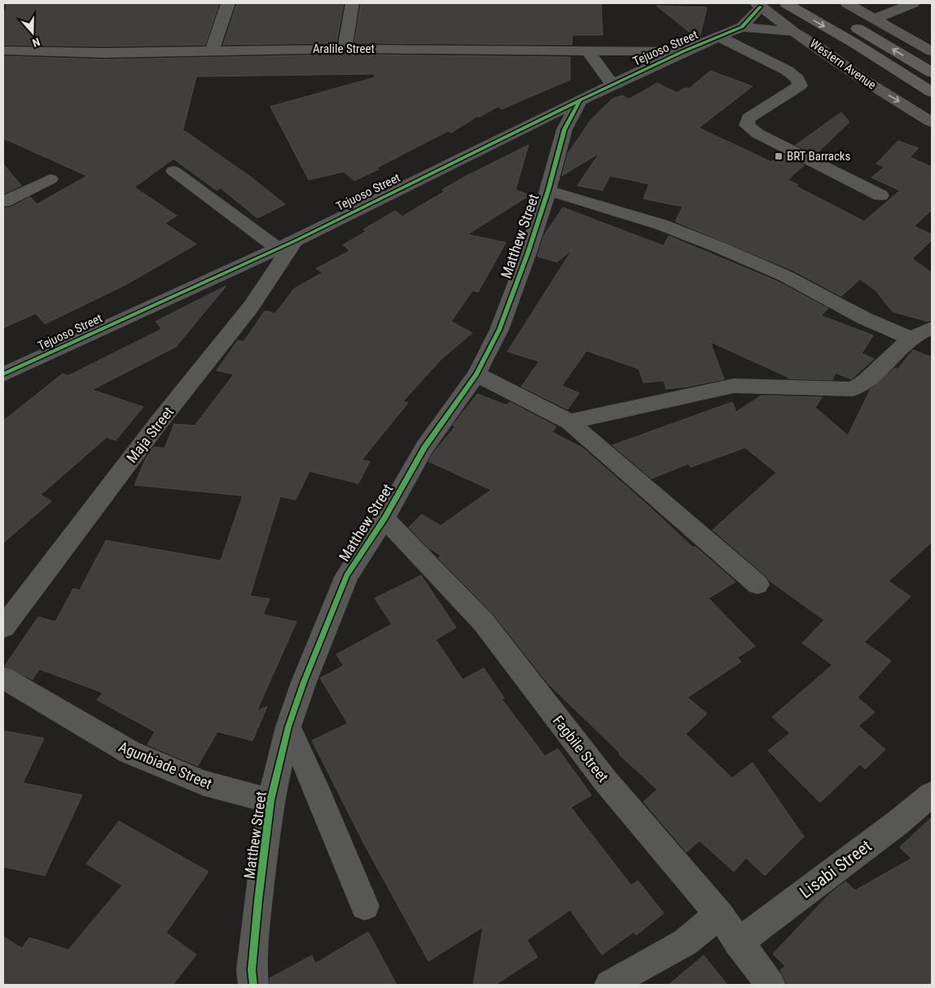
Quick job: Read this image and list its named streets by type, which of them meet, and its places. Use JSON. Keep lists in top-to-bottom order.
{
  "streets": {
    "highway": ["Western Avenue"],
    "street": [
      "Tejuoso Street",
      "Aralile Street",
      "Matthew Street",
      "Maja Street",
      "Fagbile Street",
      "Agunbiade Street",
      "Lisabi Street"
    ]
  },
  "crossings": [
    ["Tejuoso Street", "Aralile Street"],
    ["Tejuoso Street", "Matthew Street"],
    ["Tejuoso Street", "Maja Street"],
    ["Matthew Street", "Fagbile Street"],
    ["Matthew Street", "Agunbiade Street"],
    ["Fagbile Street", "Lisabi Street"]
  ],
  "one_way": ["Western Avenue"],
  "places": {
    "transit": ["BRT Barracks"]
  },
  "north": "bottom"
}
